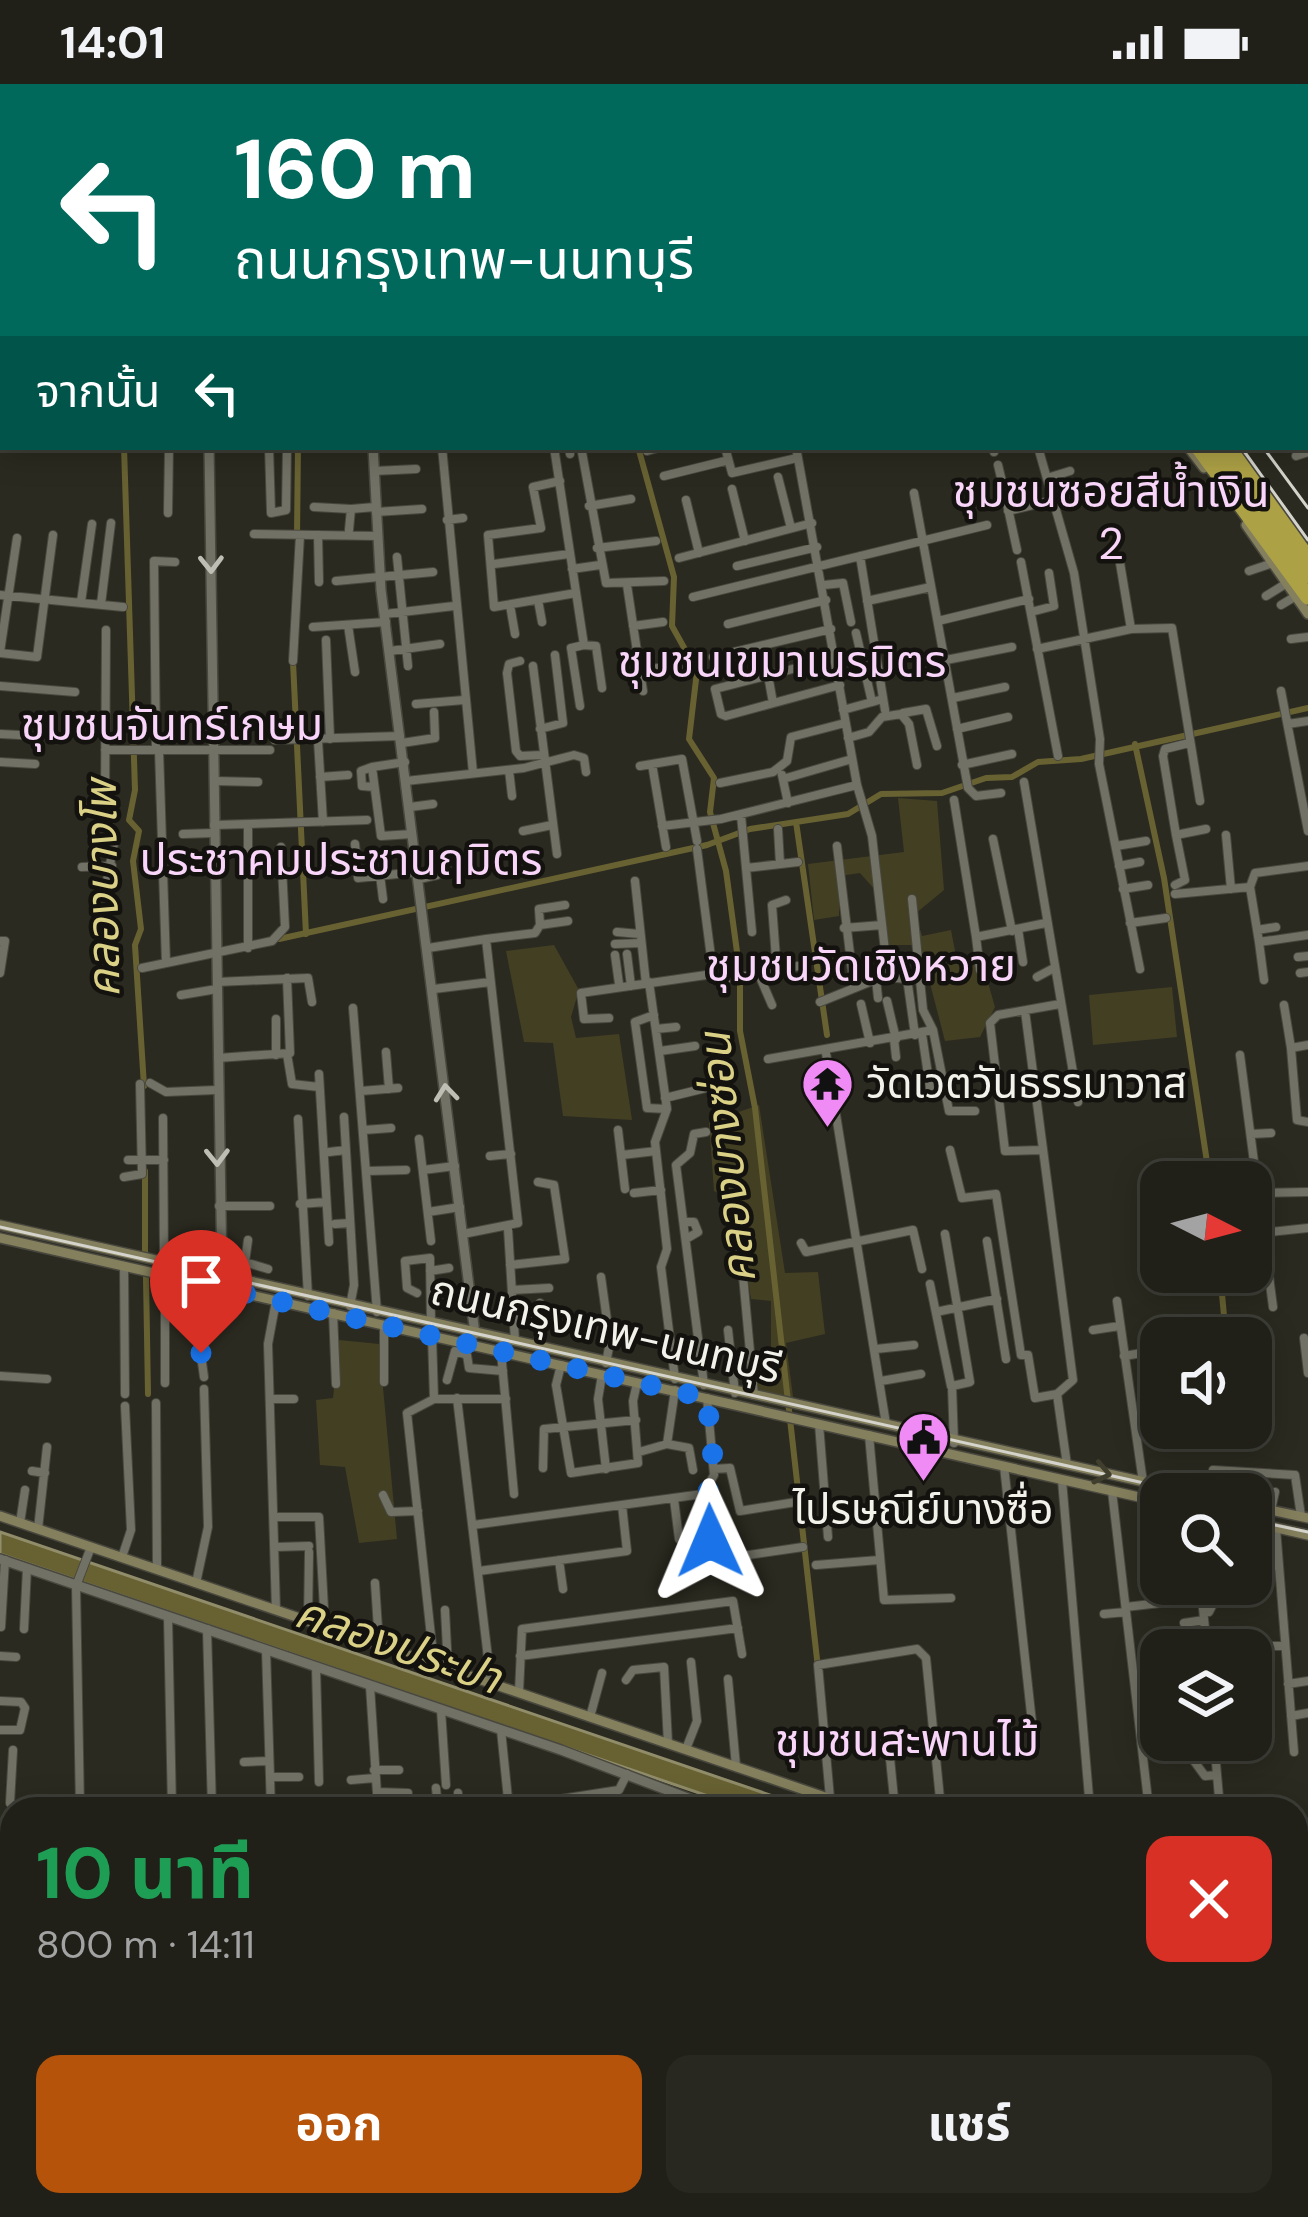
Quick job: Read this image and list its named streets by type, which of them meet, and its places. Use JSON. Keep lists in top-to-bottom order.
{
  "streets": {
    "main road": ["ถนนกรุงเทพ-นนทบุรี"]
  },
  "districts": [
    "ชุมชนซอยสีน้ำเงิน 2",
    "ชุมชนเขมาเนรมิตร",
    "ชุมชนจันทร์เกษม",
    "ประชาคมประชานฤมิตร",
    "ชุมชนวัดเชิงหวาย",
    "ชุมชนสะพานไม้"
  ],
  "water": ["คลองบางโพ", "คลองบางซ่อน", "คลองประปา"],
  "places": {
    "temple": ["วัดเวตวันธรรมาวาส"],
    "public building": ["ไปรษณีย์บางซื่อ"]
  },
  "north": "right",
  "page": {
    "status": "14:01",
    "turn": ["160 m", "ถนนกรุงเทพ-นนทบุรี"],
    "then": "จากนั้น",
    "heading": ["10 นาที", "800 m · 14:11"],
    "buttons": ["ออก", "แชร์"]
  }
}
